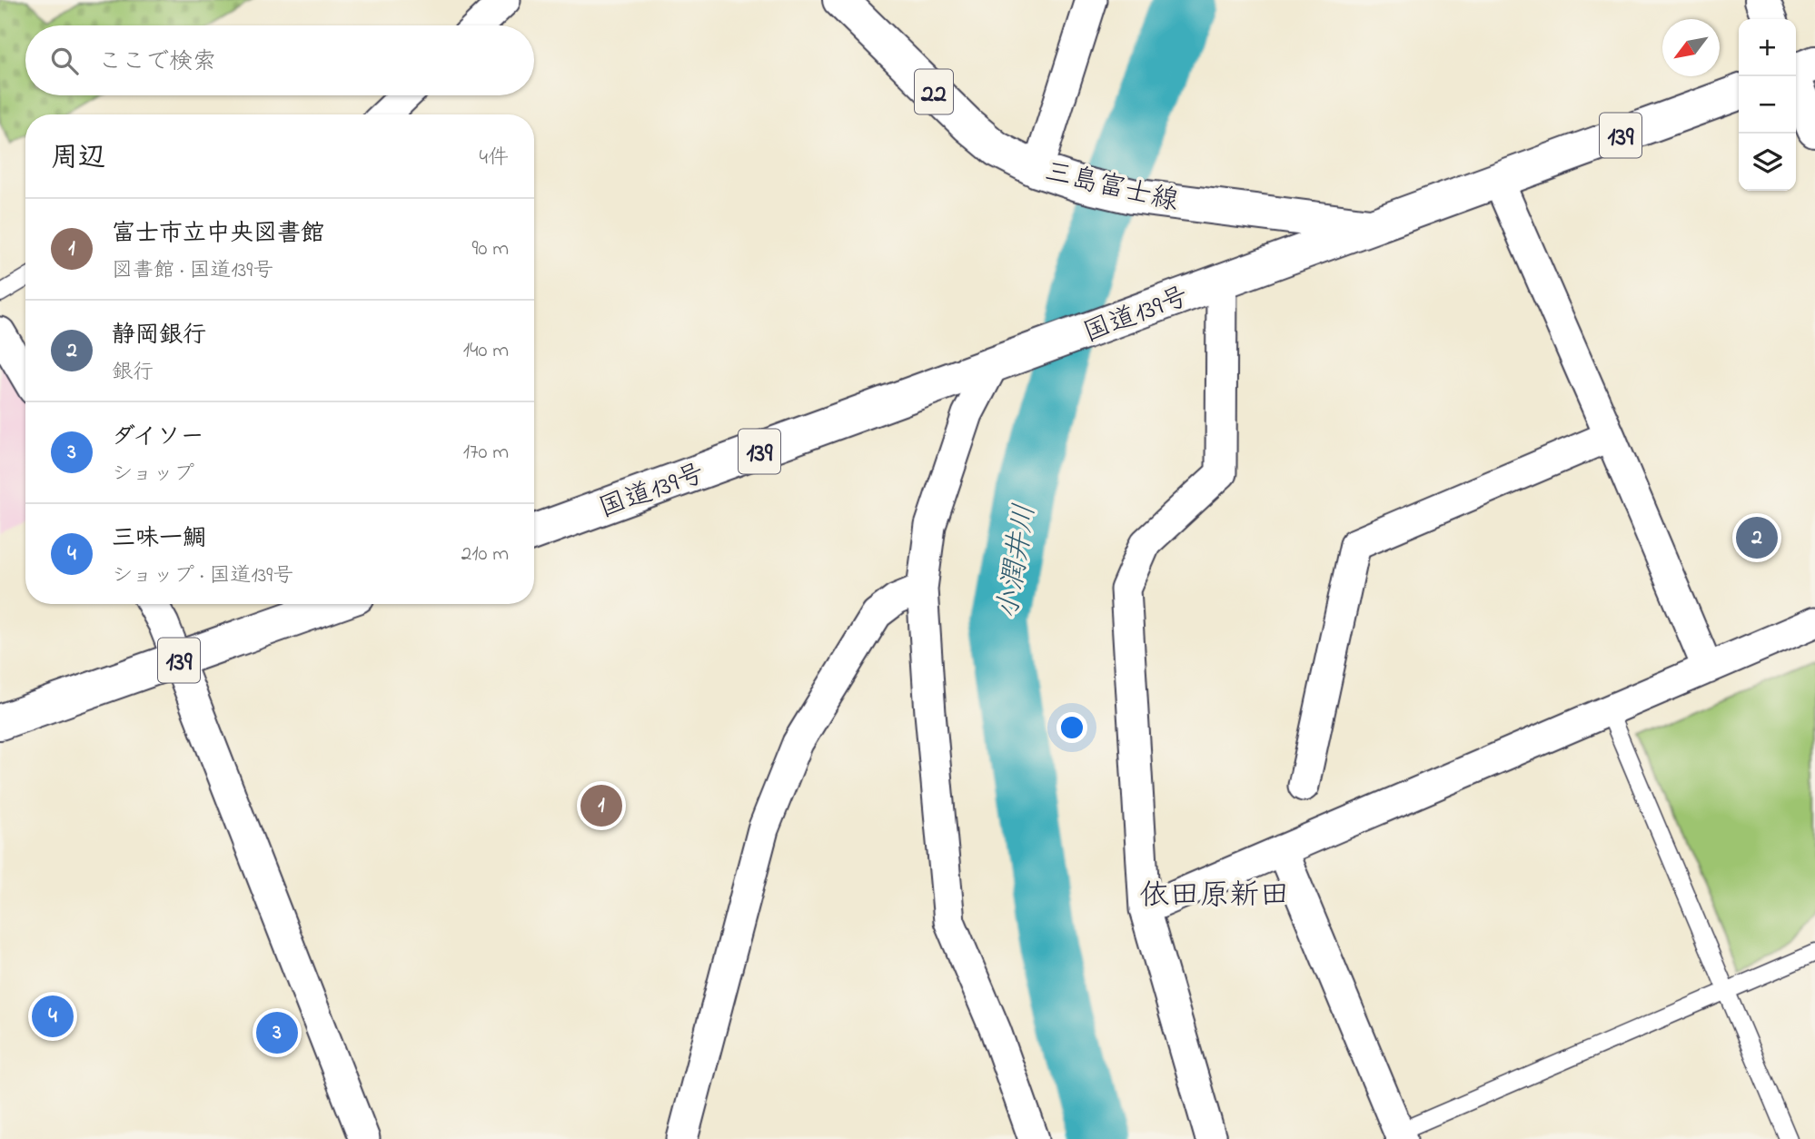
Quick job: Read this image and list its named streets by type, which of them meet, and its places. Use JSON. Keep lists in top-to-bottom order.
{
  "streets": {
    "main road": [
      "22",
      "139",
      "三島富士線",
      "国道139号"
    ]
  },
  "crossings": [
    ["三島富士線", "国道139号"]
  ],
  "districts": ["依田原新田"],
  "water": ["小潤井川"],
  "north": "bottom left",
  "page": {
    "map_buttons": ["+", "−"],
    "search": "ここで検索",
    "heading": ["周辺", "4件"],
    "list": [
      {
        "mark": "1",
        "name": "富士市立中央図書館",
        "note": "図書館 · 国道139号",
        "value": "90 m"
      },
      {
        "mark": "2",
        "name": "静岡銀行",
        "note": "銀行",
        "value": "140 m"
      },
      {
        "mark": "3",
        "name": "ダイソー",
        "note": "ショップ",
        "value": "170 m"
      },
      {
        "mark": "4",
        "name": "三味一鯛",
        "note": "ショップ · 国道139号",
        "value": "210 m"
      }
    ],
    "pins": [
      "2",
      "1",
      "4",
      "3"
    ]
  }
}
